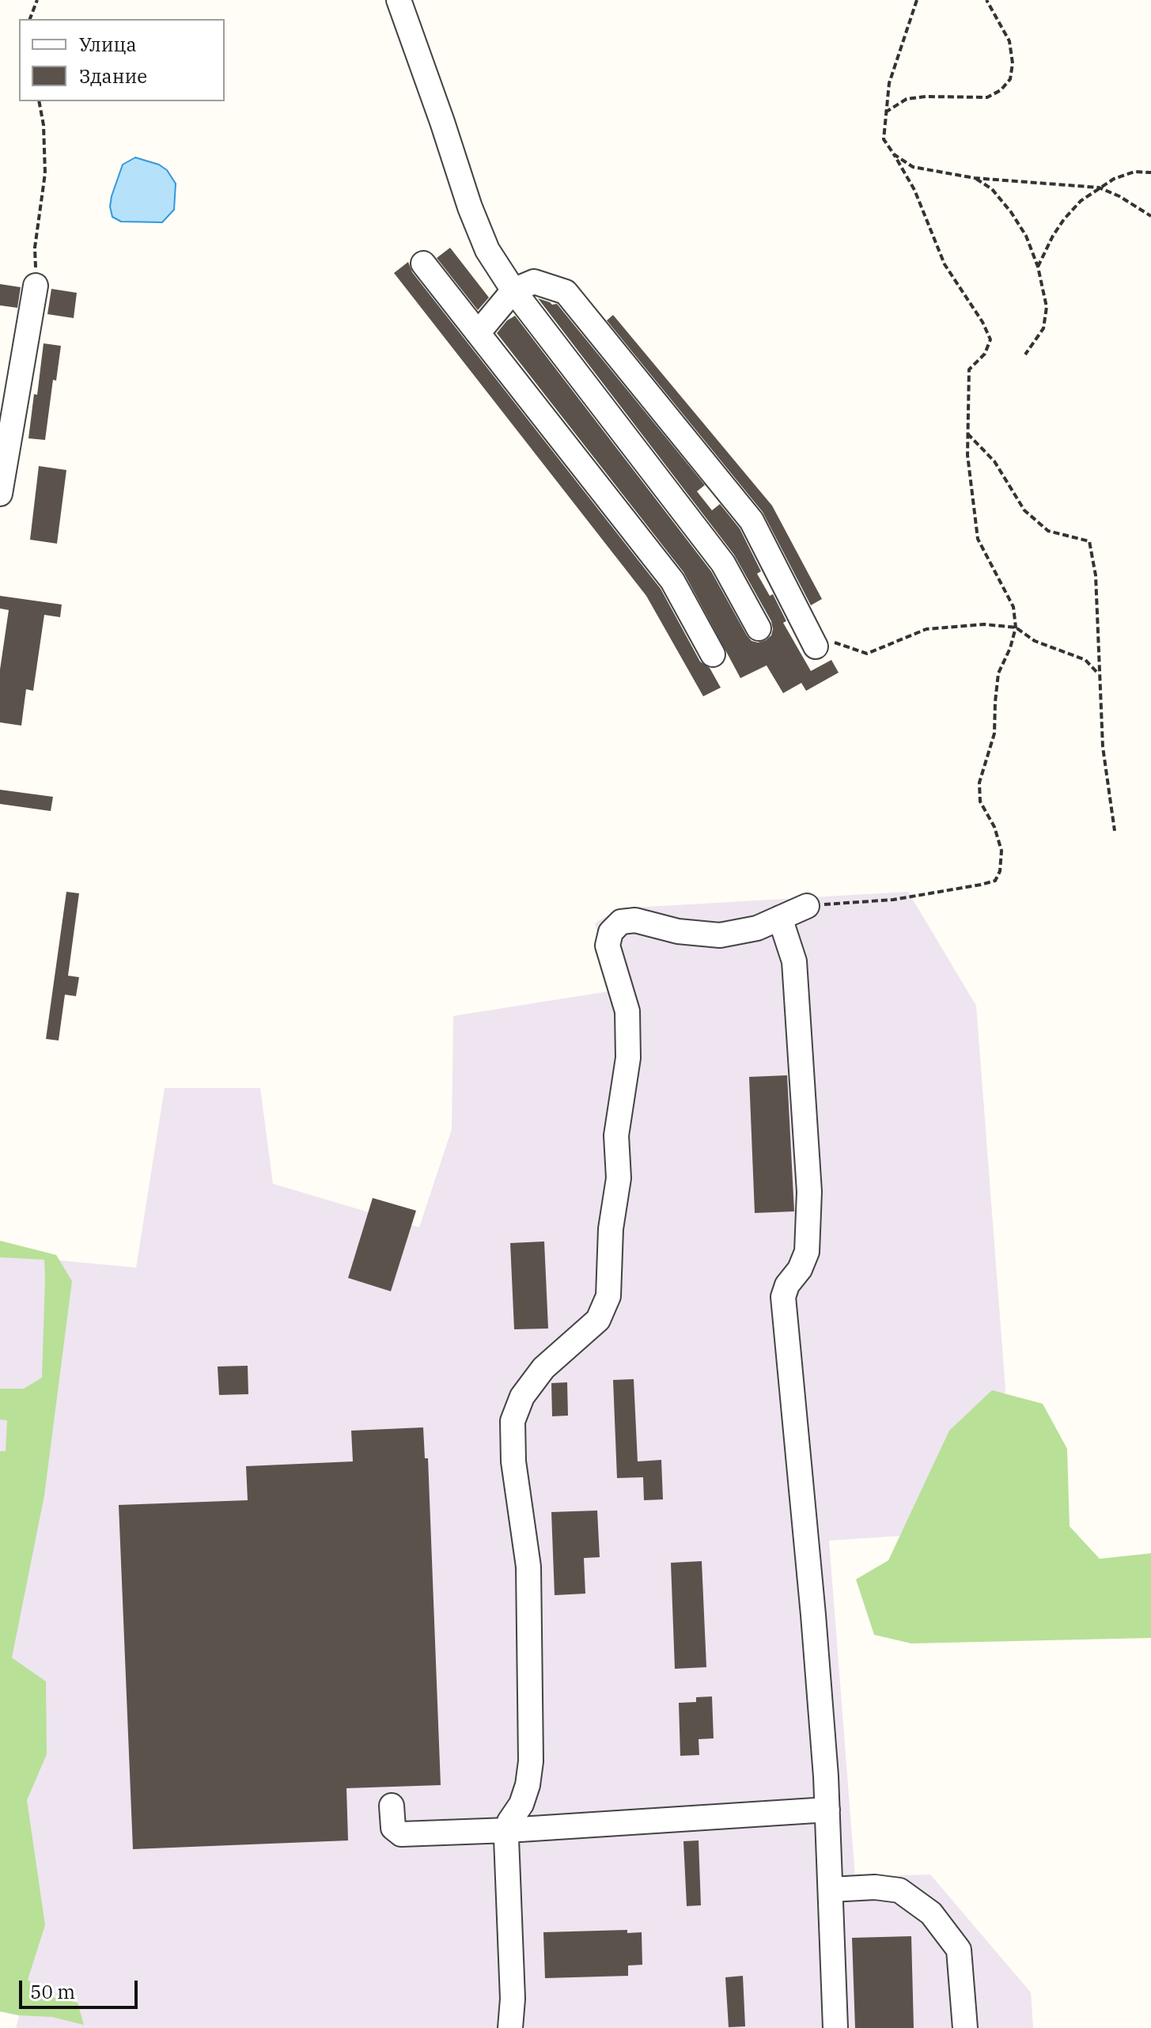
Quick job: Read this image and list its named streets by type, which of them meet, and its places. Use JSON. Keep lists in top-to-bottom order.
{
  "legend": ["Улица", "Здание"],
  "scale_bar": "50 m"
}
